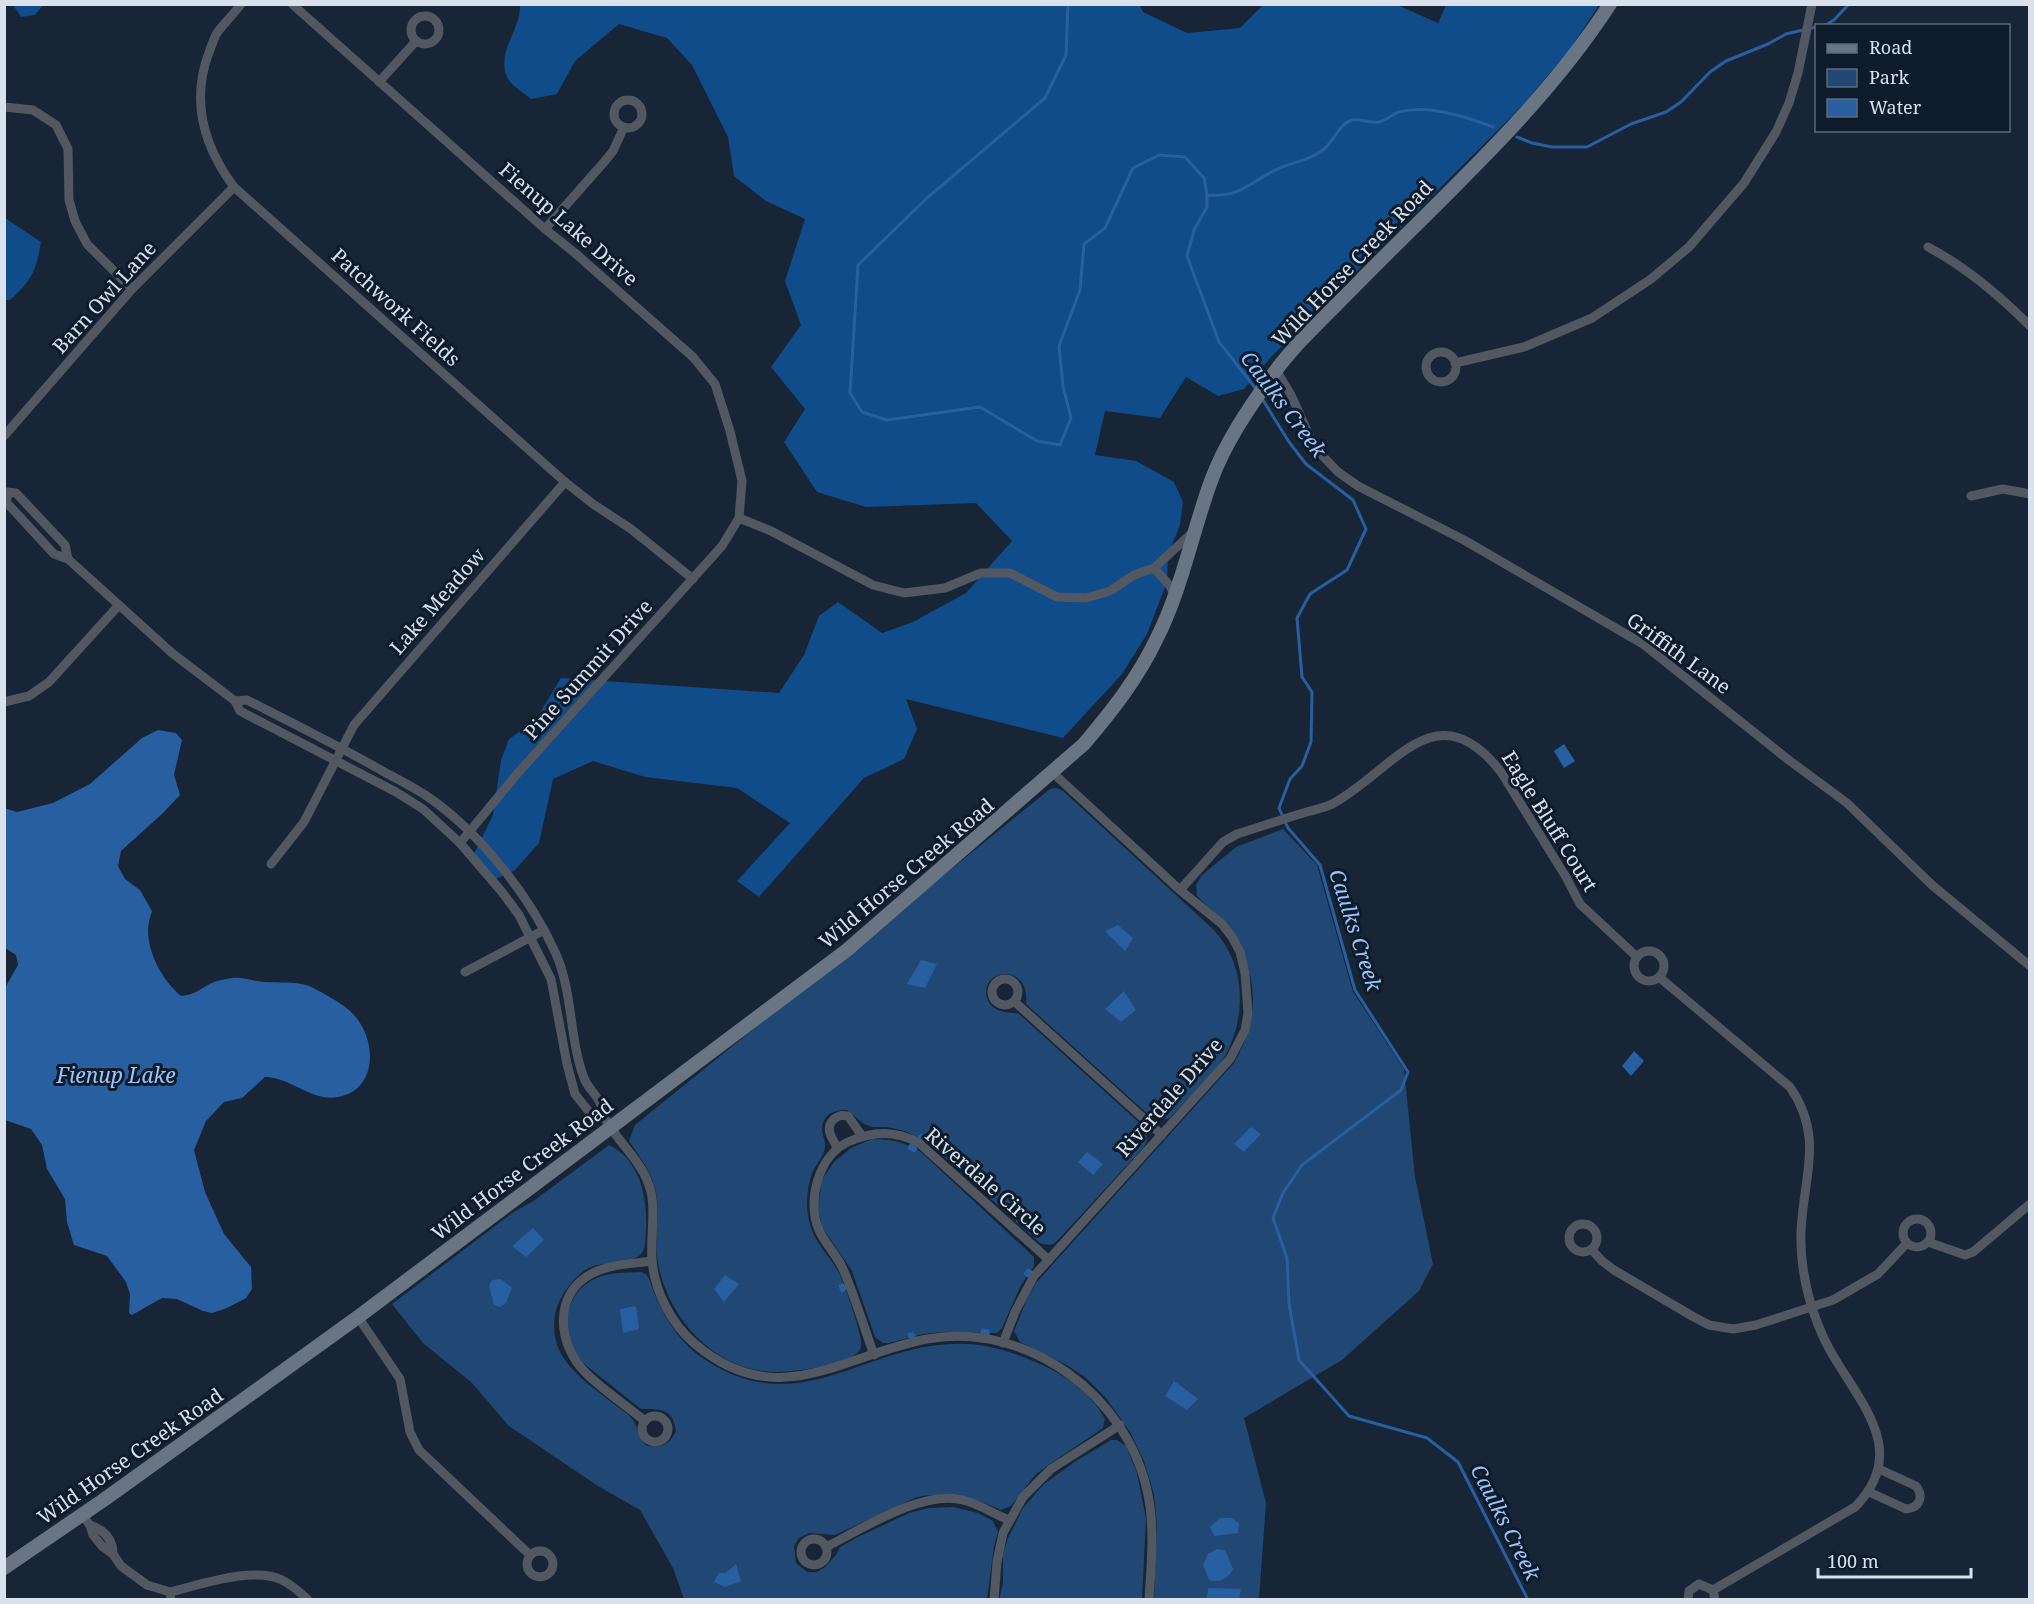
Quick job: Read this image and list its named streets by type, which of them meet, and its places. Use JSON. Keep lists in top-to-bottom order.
{
  "streets": {
    "main road": ["Wild Horse Creek Road"],
    "street": [
      "Fienup Lake Drive",
      "Barn Owl Lane",
      "Patchwork Fields",
      "Lake Meadow",
      "Griffith Lane",
      "Pine Summit Drive",
      "Eagle Bluff Court",
      "Riverdale Drive",
      "Riverdale Circle"
    ]
  },
  "crossings": [
    ["Fienup Lake Drive", "Pine Summit Drive"],
    ["Wild Horse Creek Road", "Griffith Lane"],
    ["Wild Horse Creek Road", "Riverdale Drive"],
    ["Barn Owl Lane", "Patchwork Fields"],
    ["Patchwork Fields", "Lake Meadow"],
    ["Patchwork Fields", "Pine Summit Drive"],
    ["Eagle Bluff Court", "Riverdale Drive"],
    ["Riverdale Drive", "Riverdale Circle"]
  ],
  "water": ["Caulks Creek", "Fienup Lake"],
  "legend": ["Road", "Park", "Water"],
  "scale_bar": "100 m"
}
